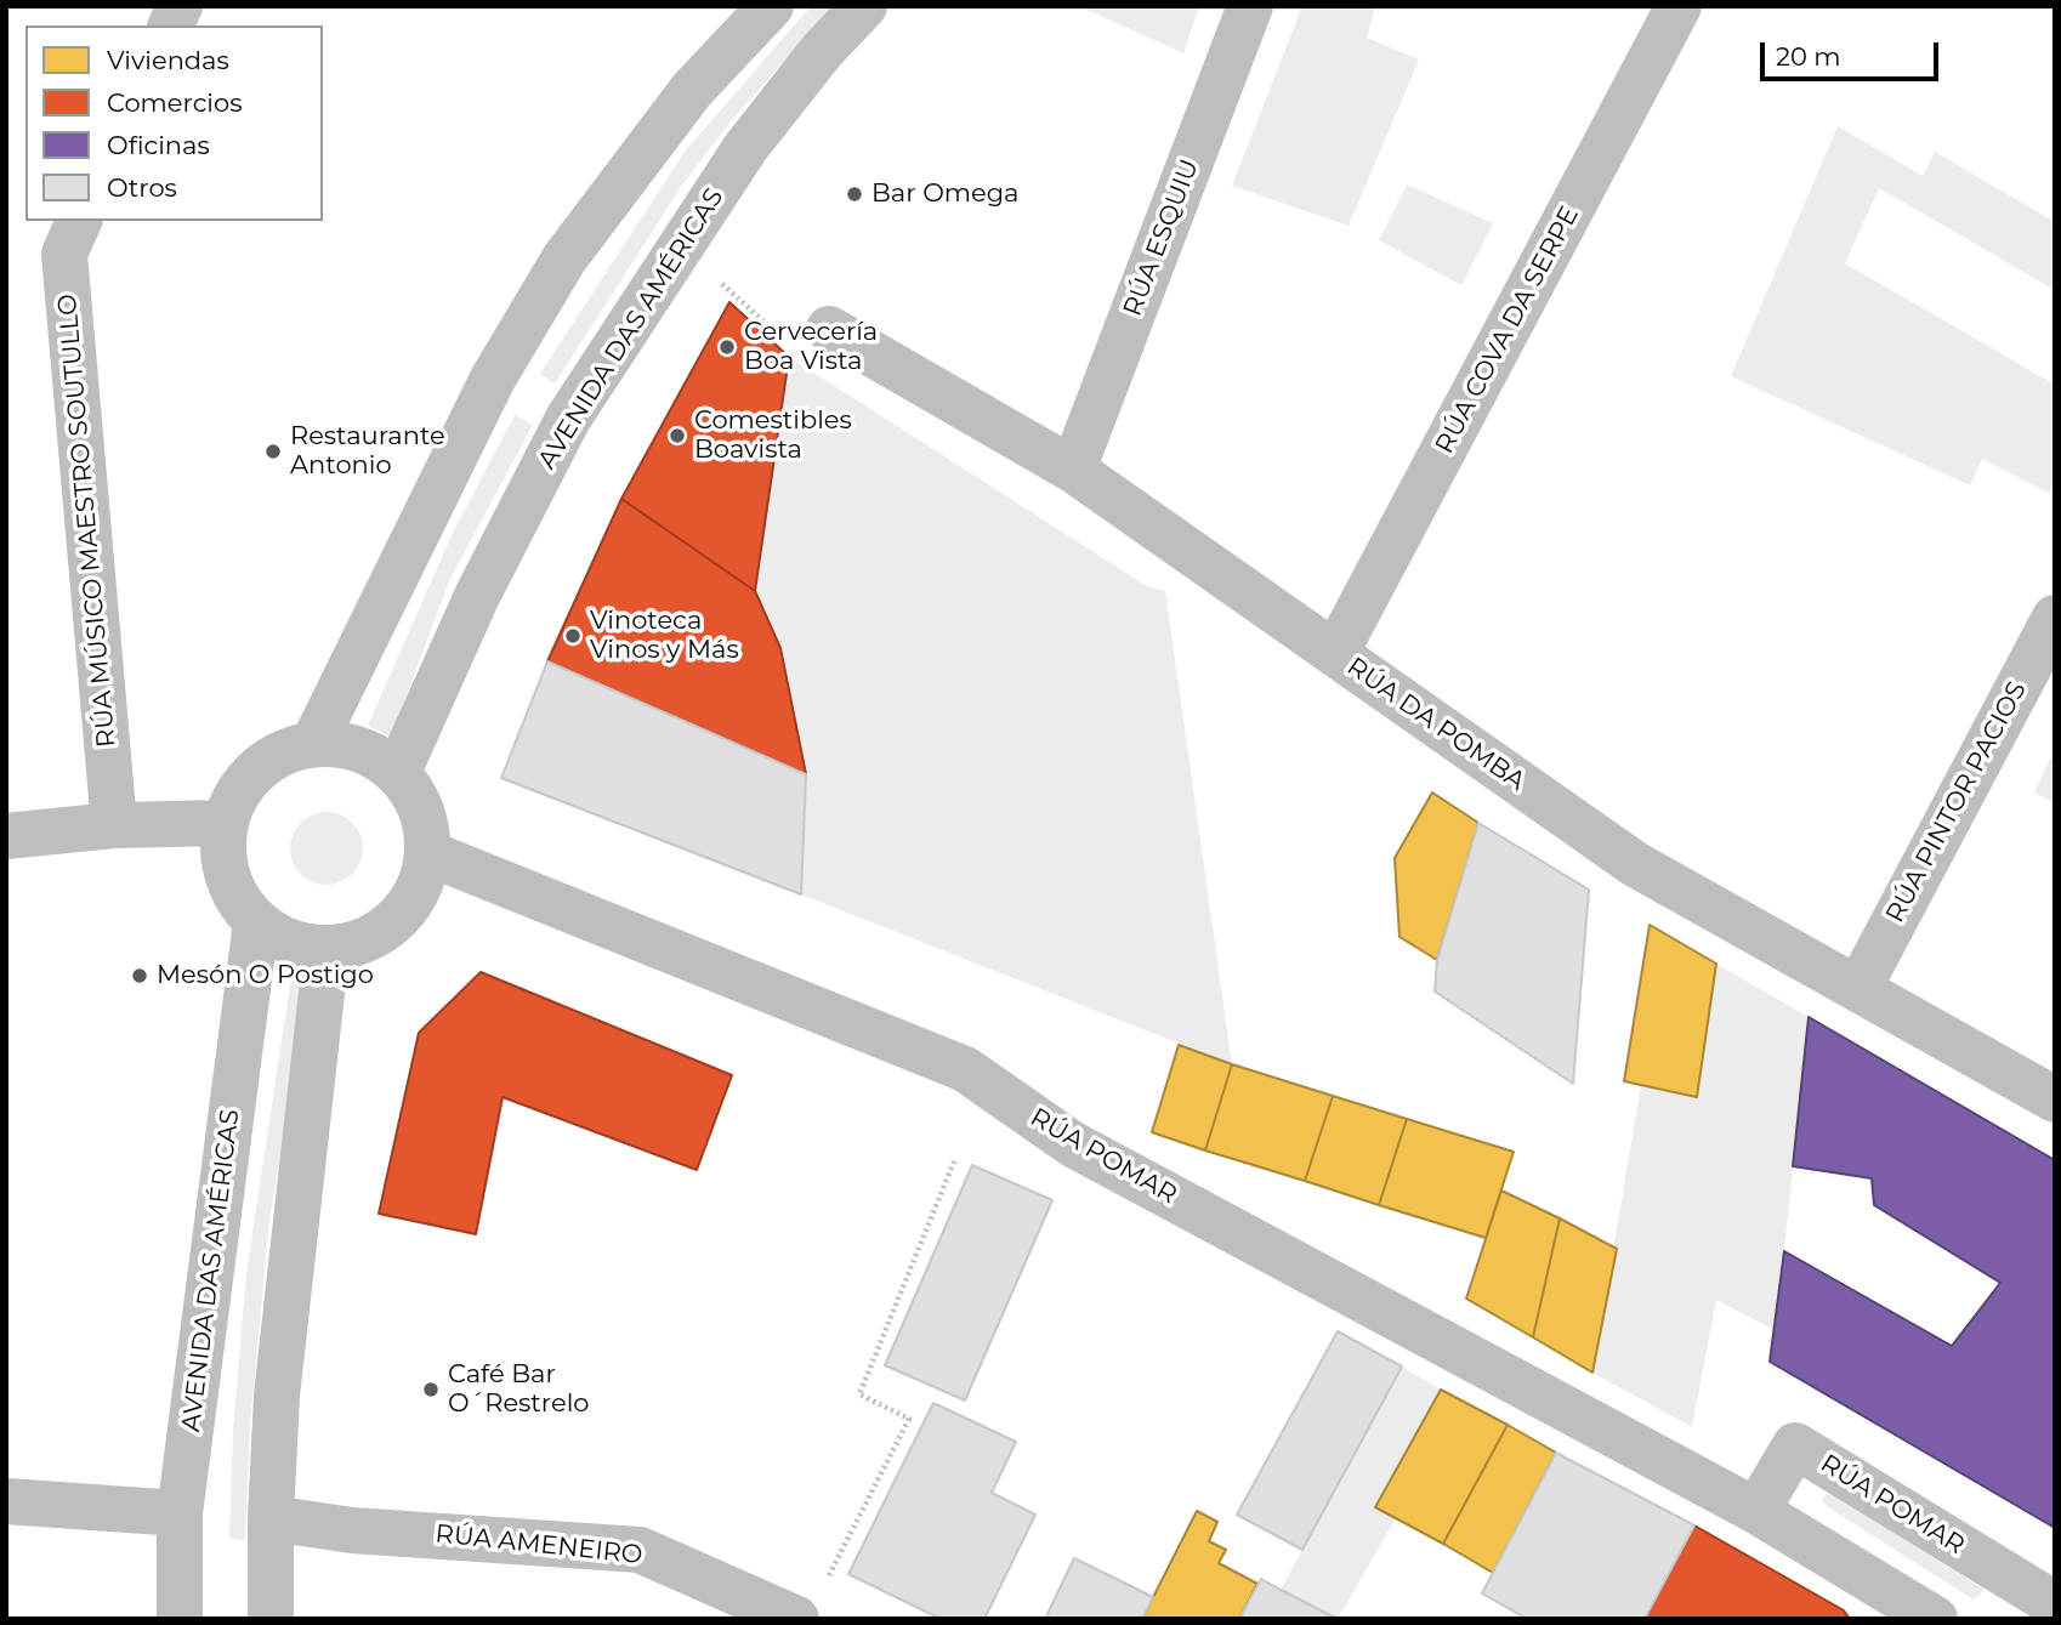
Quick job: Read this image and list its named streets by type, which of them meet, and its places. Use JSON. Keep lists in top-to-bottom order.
{
  "streets": {
    "street": [
      "RÚA ESQUIU",
      "AVENIDA DAS AMÉRICAS",
      "RÚA COVA DA SERPE",
      "RÚA MÚSICO MAESTRO SOUTULLO",
      "RÚA DA POMBA",
      "RÚA PINTOR PACIOS",
      "RÚA POMAR",
      "RÚA AMENEIRO"
    ]
  },
  "crossings": [
    ["RÚA ESQUIU", "RÚA DA POMBA"],
    ["AVENIDA DAS AMÉRICAS", "RÚA POMAR"],
    ["RÚA COVA DA SERPE", "RÚA DA POMBA"],
    ["RÚA DA POMBA", "RÚA PINTOR PACIOS"]
  ],
  "places": [
    "Bar Omega",
    "Cervecería Boa Vista",
    "Comestibles Boavista",
    "Restaurante Antonio",
    "Vinoteca Vinos y Más",
    "Mesón O Postigo",
    "Café Bar O´Restrelo"
  ],
  "legend": [
    "Viviendas",
    "Comercios",
    "Oficinas",
    "Otros"
  ],
  "scale_bar": "20 m"
}
